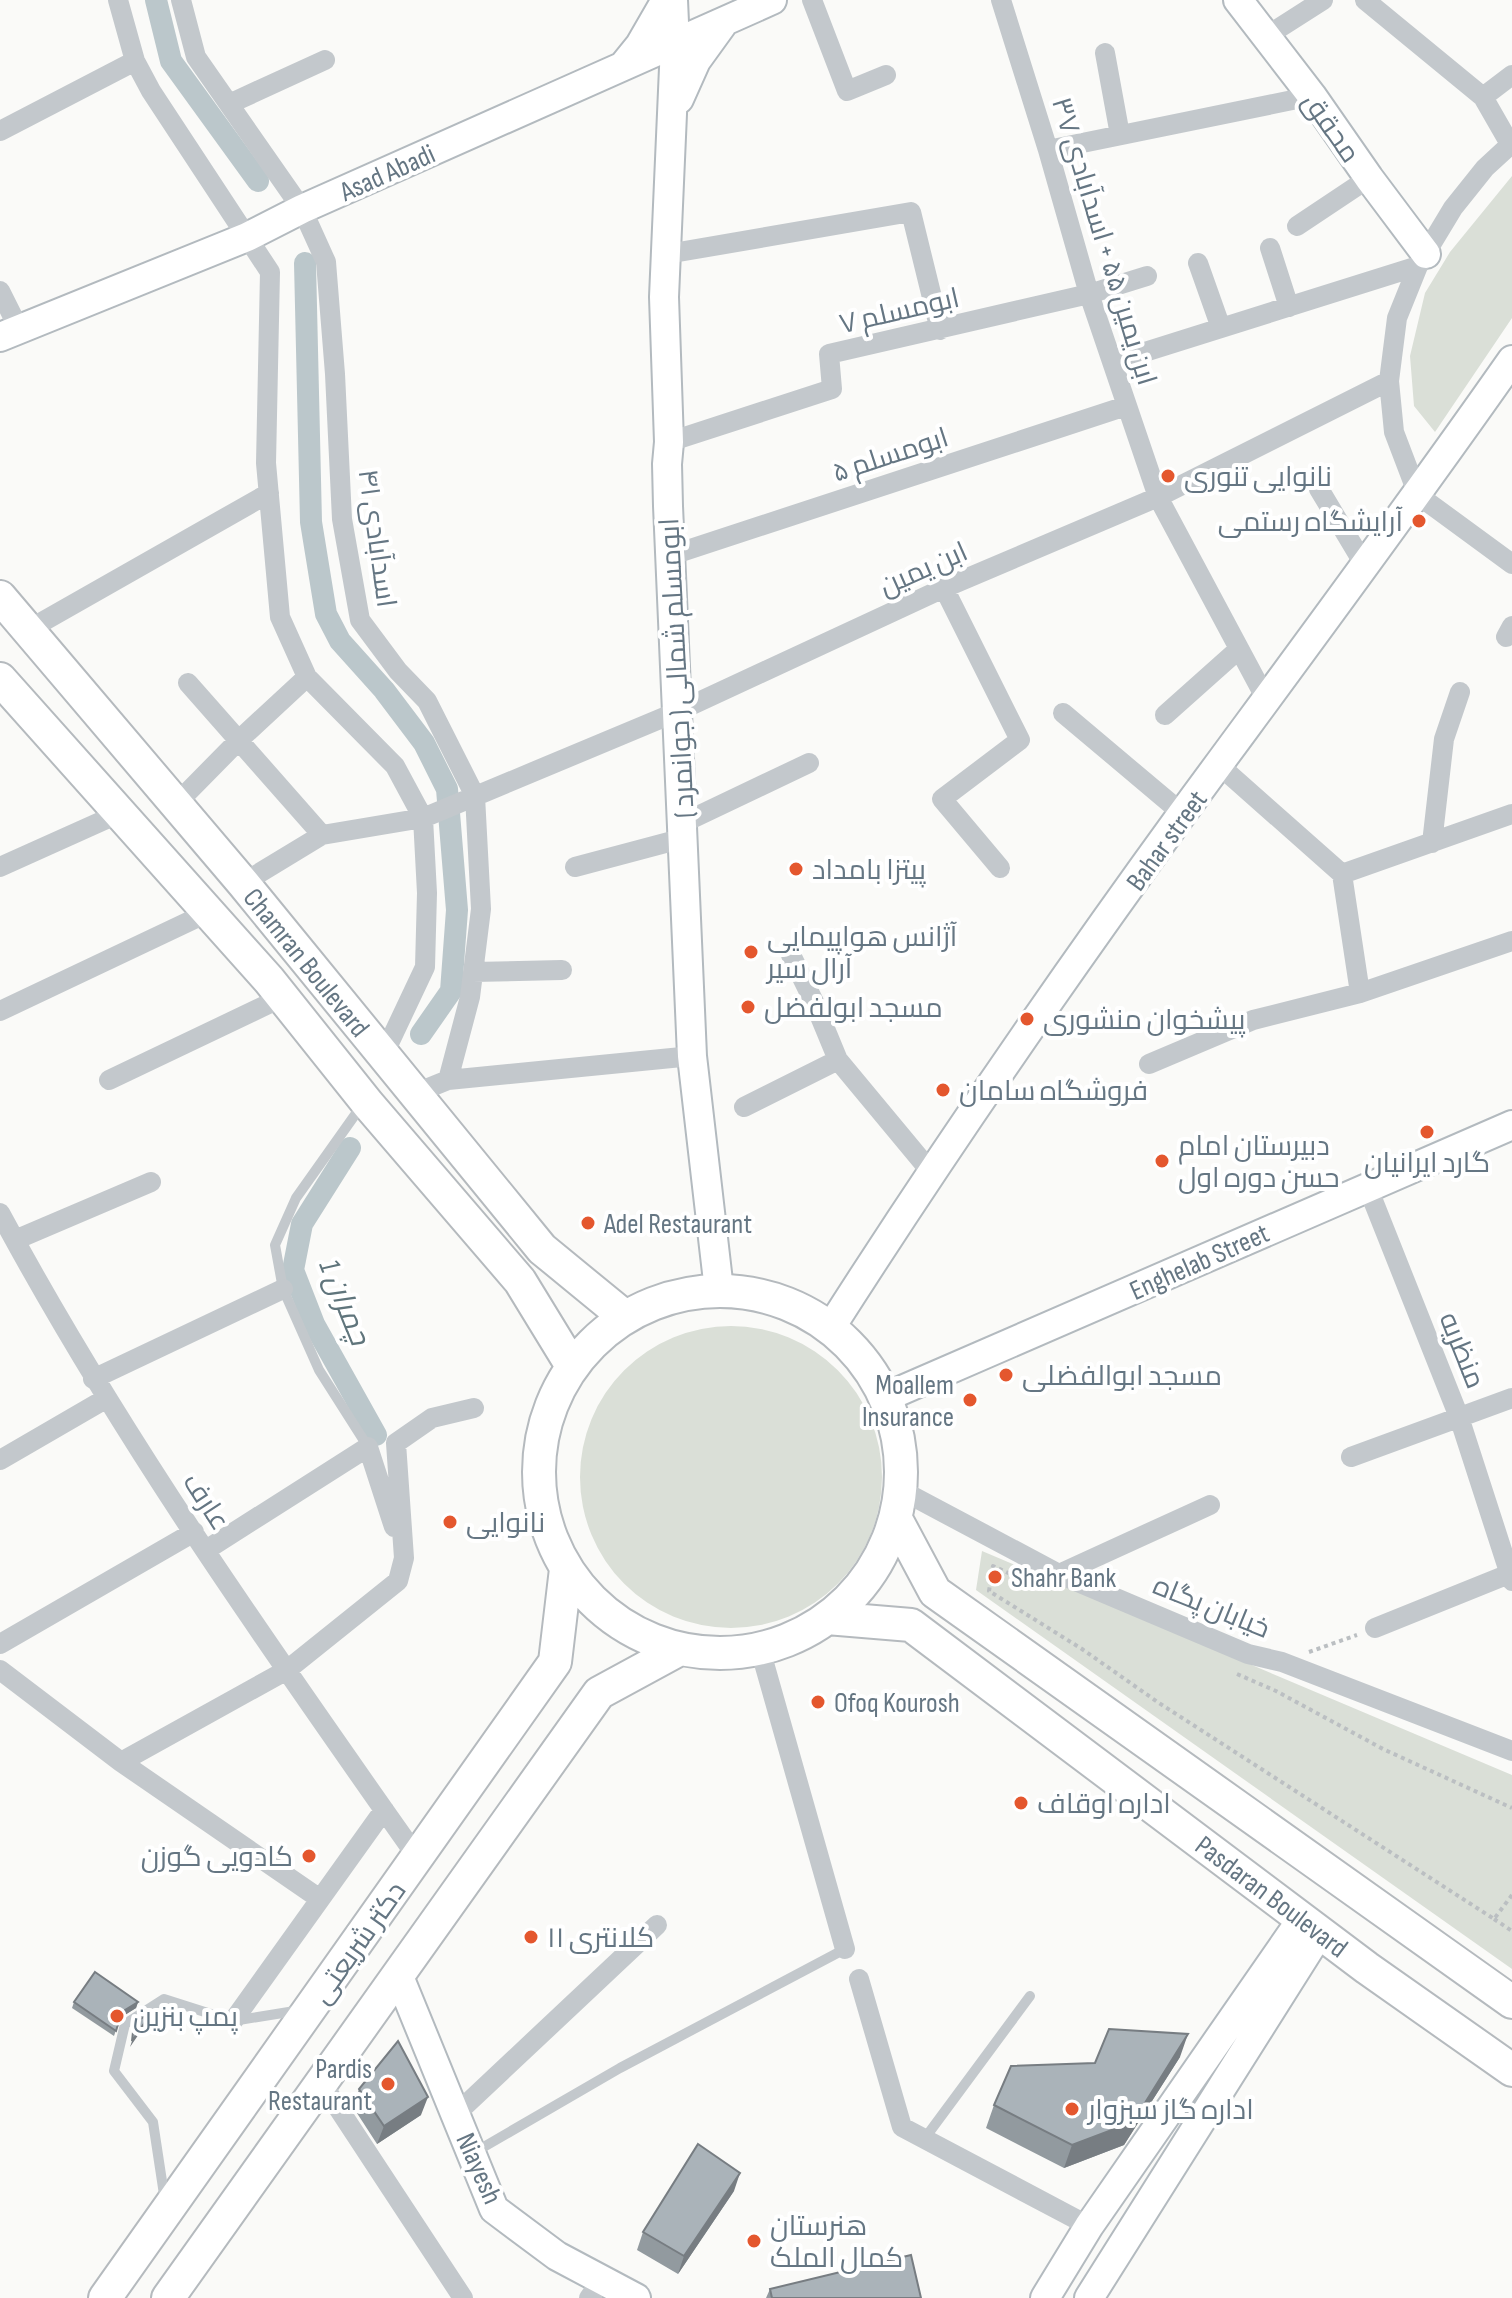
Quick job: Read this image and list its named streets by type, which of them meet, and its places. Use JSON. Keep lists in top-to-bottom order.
{
  "streets": {
    "main road": [
      "محقق",
      "Asad Abadi",
      "ابومسلم شمالی ( جوانمرد )",
      "Bahar street",
      "Chamran Boulevard",
      "Enghelab Street",
      "Pasdaran Boulevard",
      "دکتر شریعتی",
      "Niayesh"
    ],
    "street": [
      "ابن یمین ۵۵ + اسدآبادی ۳۷",
      "ابومسلم ۷",
      "ابومسلم ۵",
      "اسدآبادی ۴۱",
      "ابن یمین",
      "منظریه",
      "عارف",
      "خیابان پگاه"
    ]
  },
  "crossings": [
    ["Asad Abadi", "اسدآبادی ۴۱"],
    ["Asad Abadi", "ابومسلم شمالی ( جوانمرد )"],
    ["ابن یمین ۵۵ + اسدآبادی ۳۷", "ابومسلم ۷"],
    ["ابن یمین ۵۵ + اسدآبادی ۳۷", "ابومسلم ۵"],
    ["ابن یمین ۵۵ + اسدآبادی ۳۷", "ابن یمین"],
    ["ابن یمین ۵۵ + اسدآبادی ۳۷", "Bahar street"],
    ["ابومسلم ۷", "ابومسلم شمالی ( جوانمرد )"],
    ["ابومسلم ۵", "ابومسلم شمالی ( جوانمرد )"],
    ["اسدآبادی ۴۱", "ابن یمین"],
    ["ابن یمین", "ابومسلم شمالی ( جوانمرد )"],
    ["Enghelab Street", "منظریه"],
    ["عارف", "دکتر شریعتی"],
    ["خیابان پگاه", "Pasdaran Boulevard"],
    ["دکتر شریعتی", "Niayesh"]
  ],
  "water": ["چمران 1"],
  "places": [
    "نانوایی تنوری",
    "آرایشگاه رستمی",
    "پیتزا بامداد",
    "آژانس هواپیمایی آرال سیر",
    "مسجد ابولفضل",
    "پیشخوان منشوری",
    "فروشگاه سامان",
    "گارد ایرانیان",
    "دبیرستان امام حسن دوره اول",
    "Adel Restaurant",
    "مسجد ابوالفضلی",
    "Moallem Insurance",
    "نانوایی",
    "Shahr Bank",
    "Ofoq Kourosh",
    "اداره اوقاف",
    "کادویی گوزن",
    "کلانتری ۱۱",
    "پمپ بنزین",
    "Pardis Restaurant",
    "اداره گاز سبزوار",
    "هنرستان کمال الملک"
  ]
}
